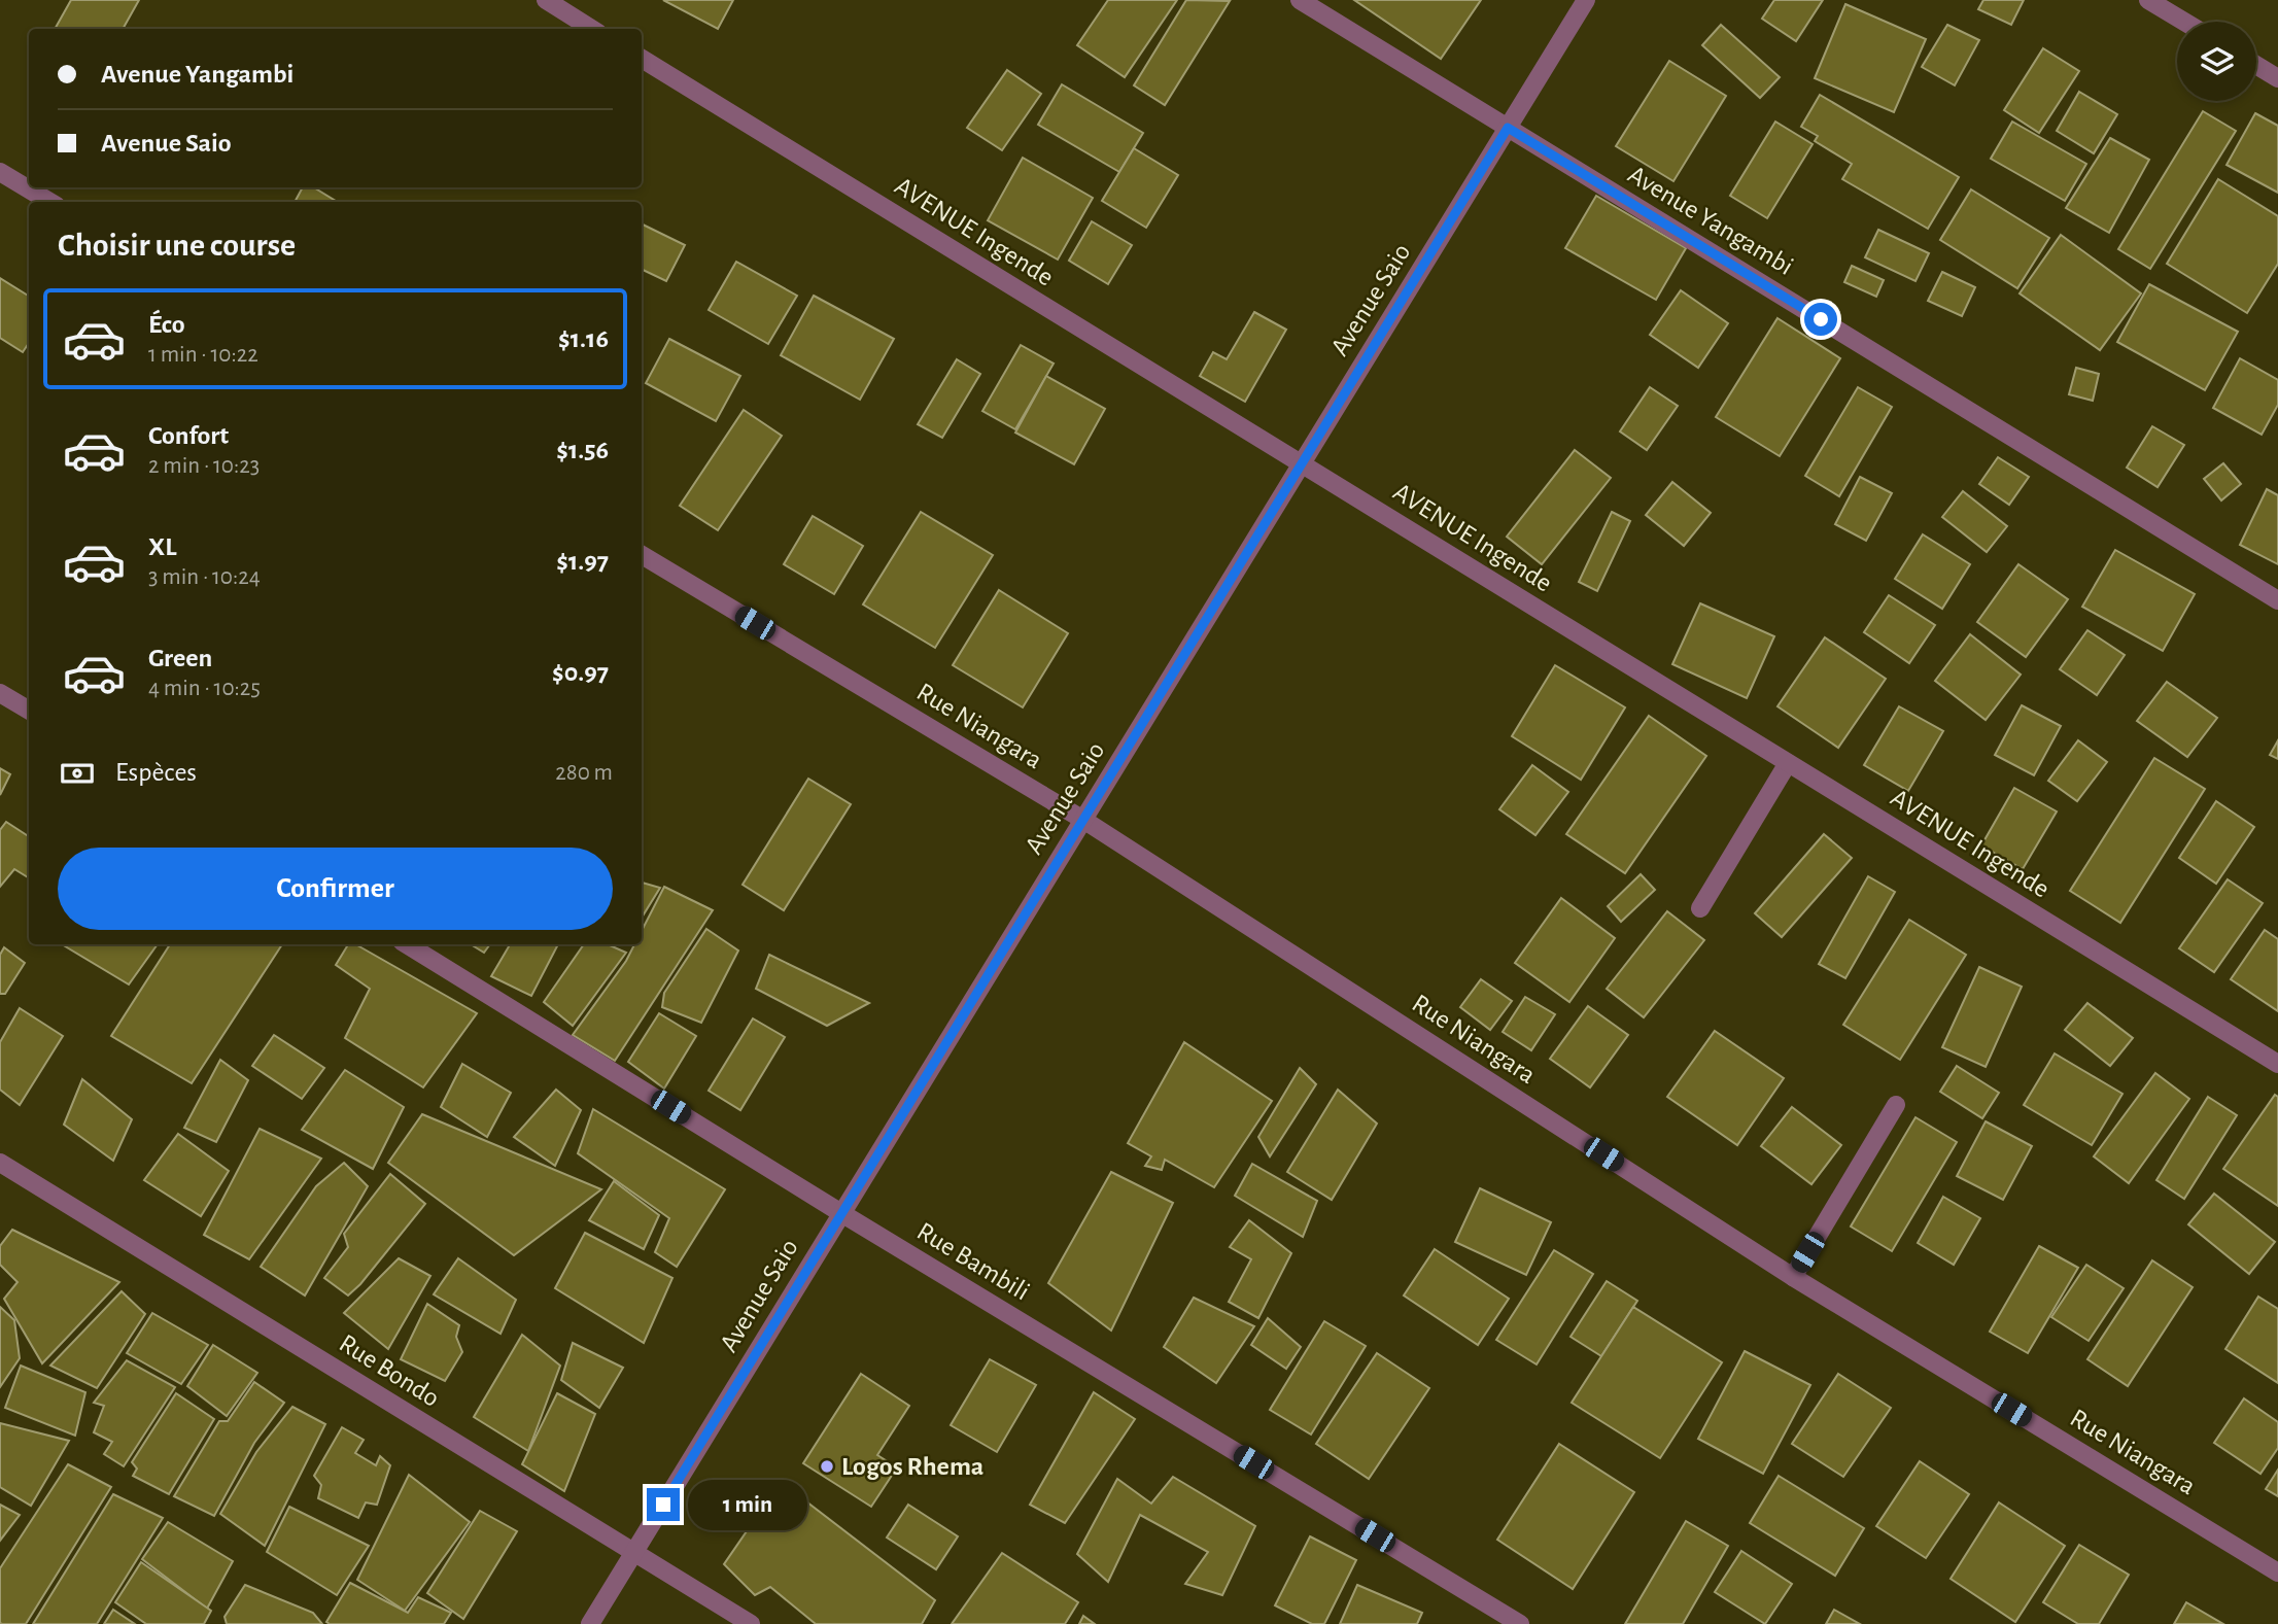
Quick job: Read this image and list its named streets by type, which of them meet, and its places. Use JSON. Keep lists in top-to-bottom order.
{
  "streets": {
    "street": [
      "Avenue Yangambi",
      "AVENUE Ingende",
      "Avenue Saio",
      "Rue Niangara",
      "Rue Bambili",
      "Rue Bondo"
    ]
  },
  "crossings": [
    ["Avenue Yangambi", "Avenue Saio"],
    ["AVENUE Ingende", "Avenue Saio"],
    ["Avenue Saio", "Rue Niangara"],
    ["Avenue Saio", "Rue Bambili"],
    ["Avenue Saio", "Rue Bondo"]
  ],
  "places": ["Logos Rhema"],
  "page": {
    "banner": ["Avenue Yangambi", "Avenue Saio"],
    "heading": "Choisir une course",
    "list": [
      {
        "name": "Éco",
        "note": "1 min · 10:22",
        "value": "$1.16"
      },
      {
        "name": "Confort",
        "note": "2 min · 10:23",
        "value": "$1.56"
      },
      {
        "name": "XL",
        "note": "3 min · 10:24",
        "value": "$1.97"
      },
      {
        "name": "Green",
        "note": "4 min · 10:25",
        "value": "$0.97"
      }
    ],
    "pay": ["Espèces", "280 m"],
    "buttons": "Confirmer",
    "bubble": "1 min"
  }
}
